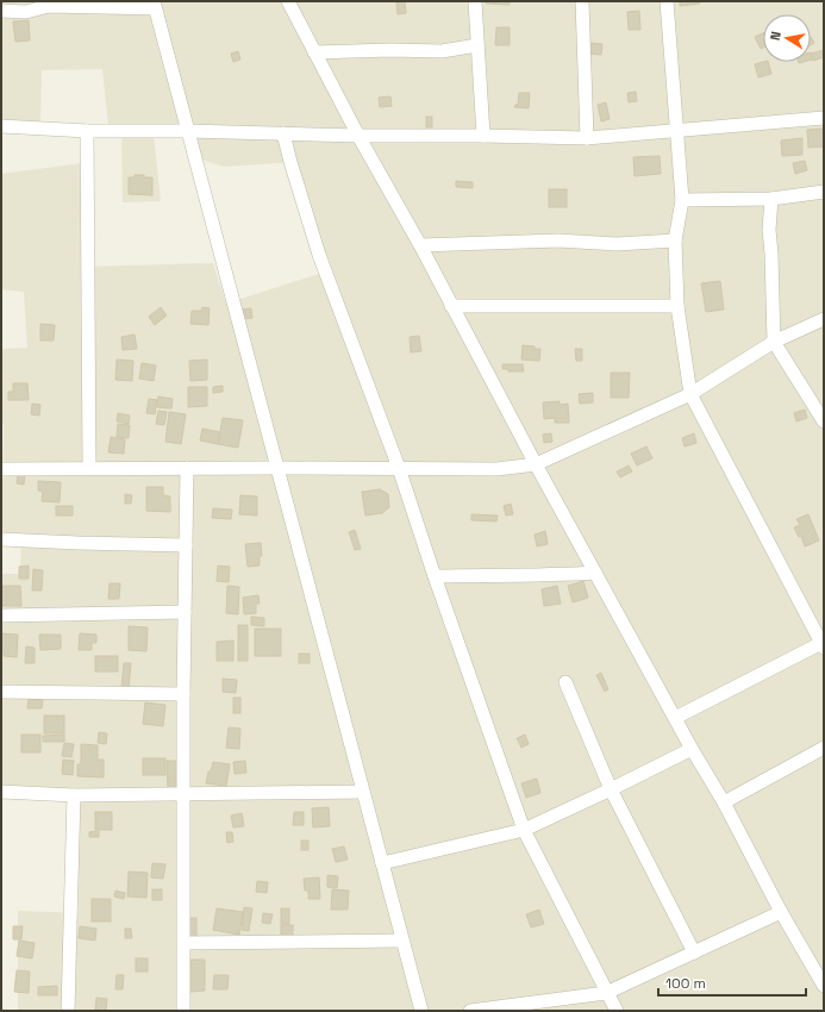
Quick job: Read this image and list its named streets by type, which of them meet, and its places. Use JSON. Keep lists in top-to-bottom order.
{
  "scale_bar": "100 m",
  "north": "left"
}
